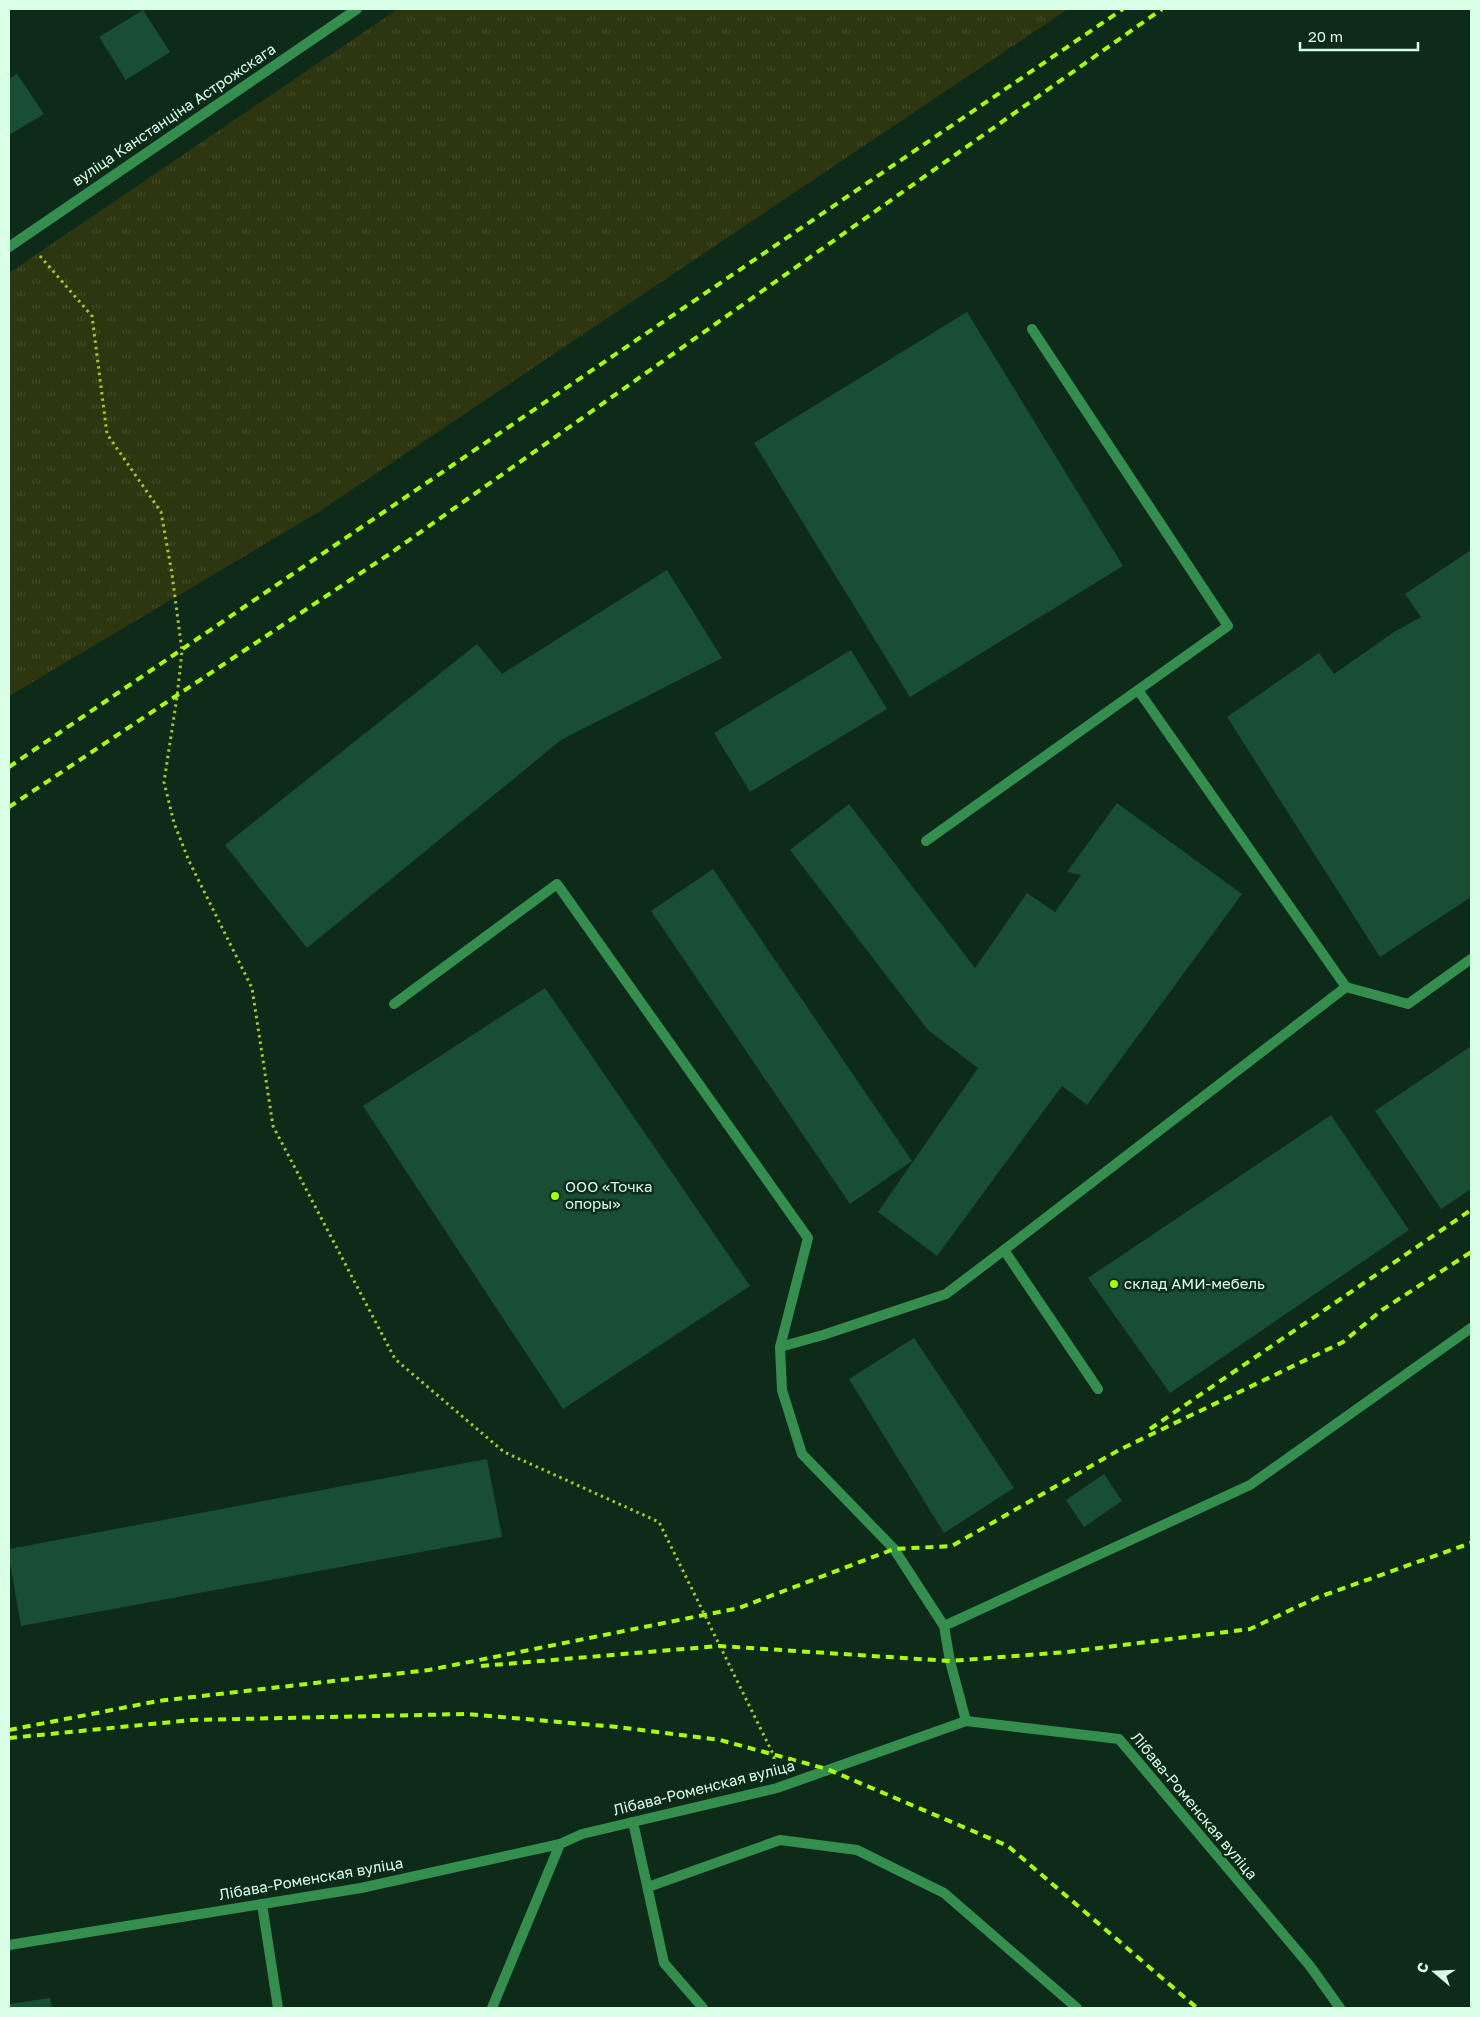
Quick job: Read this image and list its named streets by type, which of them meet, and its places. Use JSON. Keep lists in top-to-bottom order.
{
  "streets": {
    "street": ["вуліца Канстанціна Астрожскага", "Лібава-Роменская вуліца"]
  },
  "places": ["ООО «Точка опоры»", "склад АМИ-мебель"],
  "scale_bar": "20 m",
  "north": "left"
}
